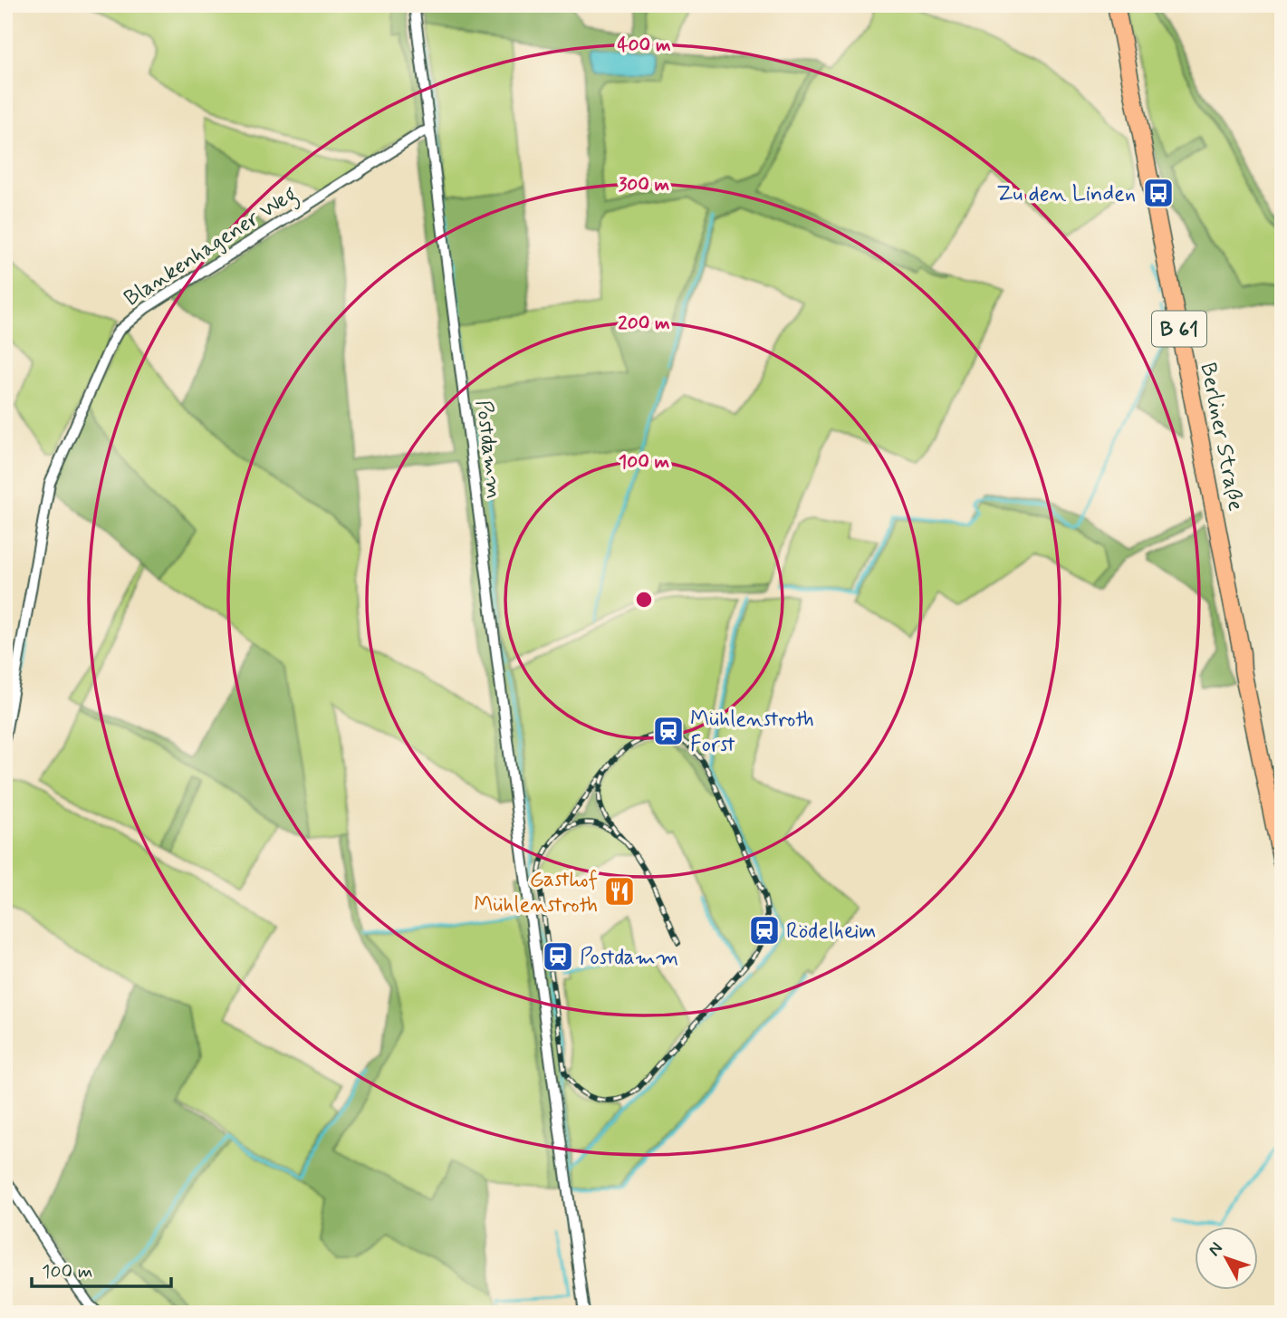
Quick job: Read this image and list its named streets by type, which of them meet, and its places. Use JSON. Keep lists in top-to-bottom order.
{
  "streets": {
    "main road": ["B 61", "Berliner Straße"],
    "street": ["Blankenhagener Weg", "Postdamm"]
  },
  "crossings": [
    ["Blankenhagener Weg", "Postdamm"]
  ],
  "places": {
    "bus stop": ["Zu den Linden"],
    "station": ["Mühlenstroth Forst", "Rödelheim", "Postdamm"],
    "restaurant": ["Gasthof Mühlenstroth"]
  },
  "scale_bar": "100 m",
  "north": "top left",
  "rings": [
    "400 m",
    "300 m",
    "200 m",
    "100 m"
  ]
}
